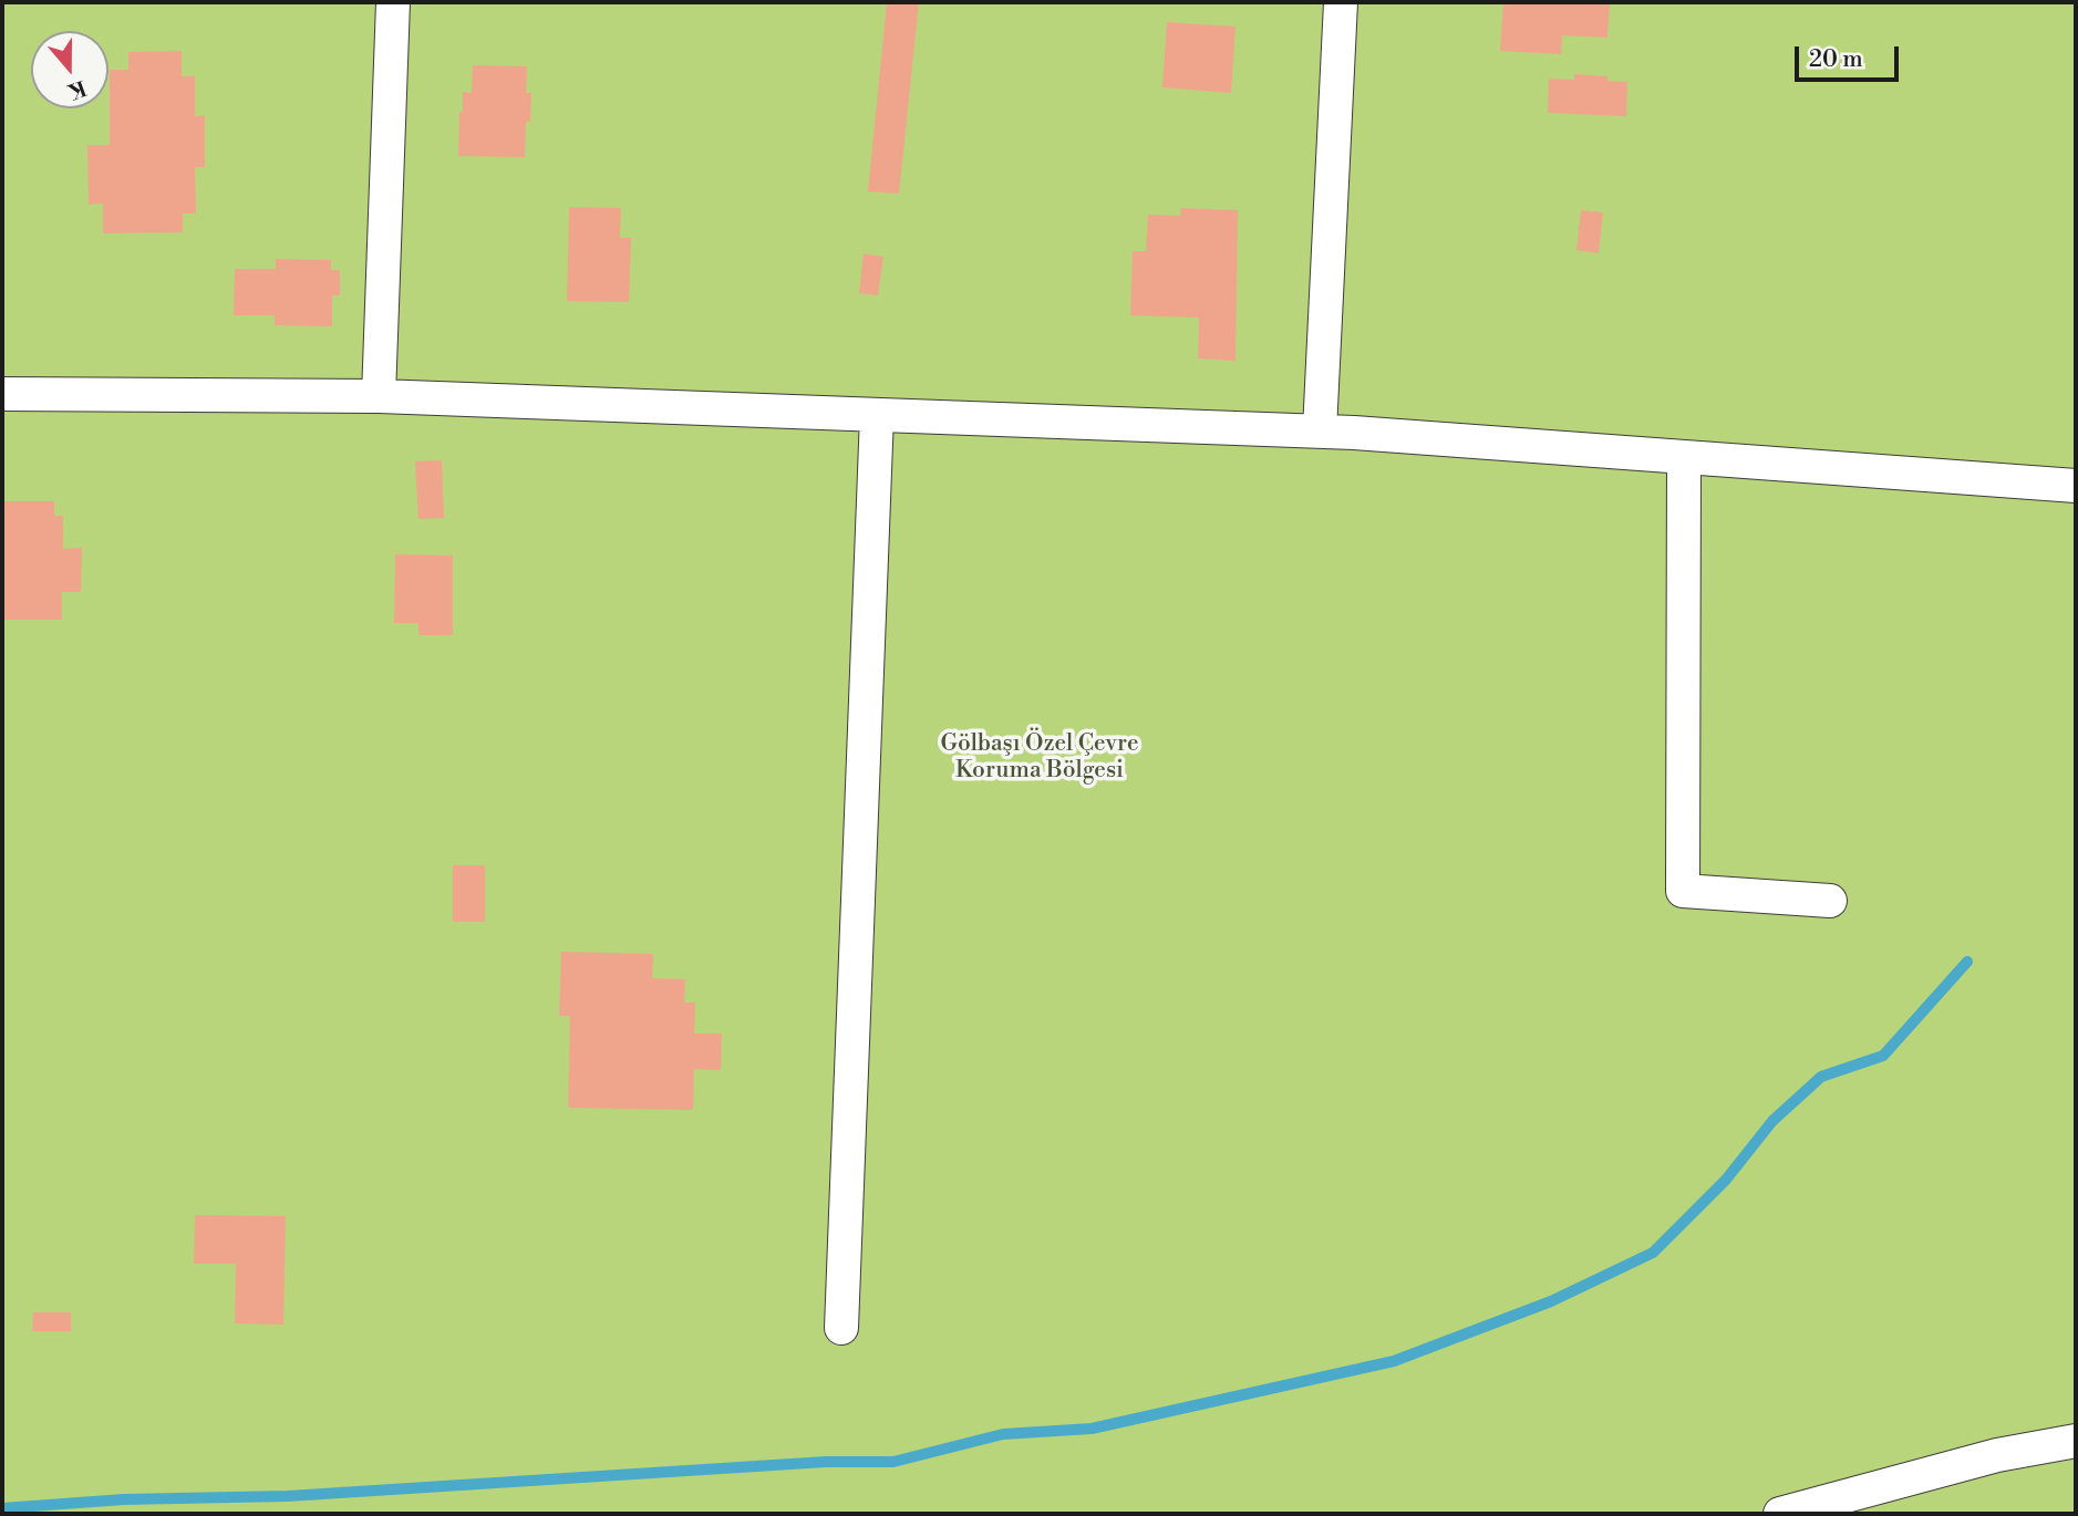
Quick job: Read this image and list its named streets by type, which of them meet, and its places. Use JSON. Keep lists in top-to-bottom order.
{
  "parks": ["Gölbaşı Özel Çevre Koruma Bölgesi"],
  "scale_bar": "20 m",
  "north": "bottom"
}
